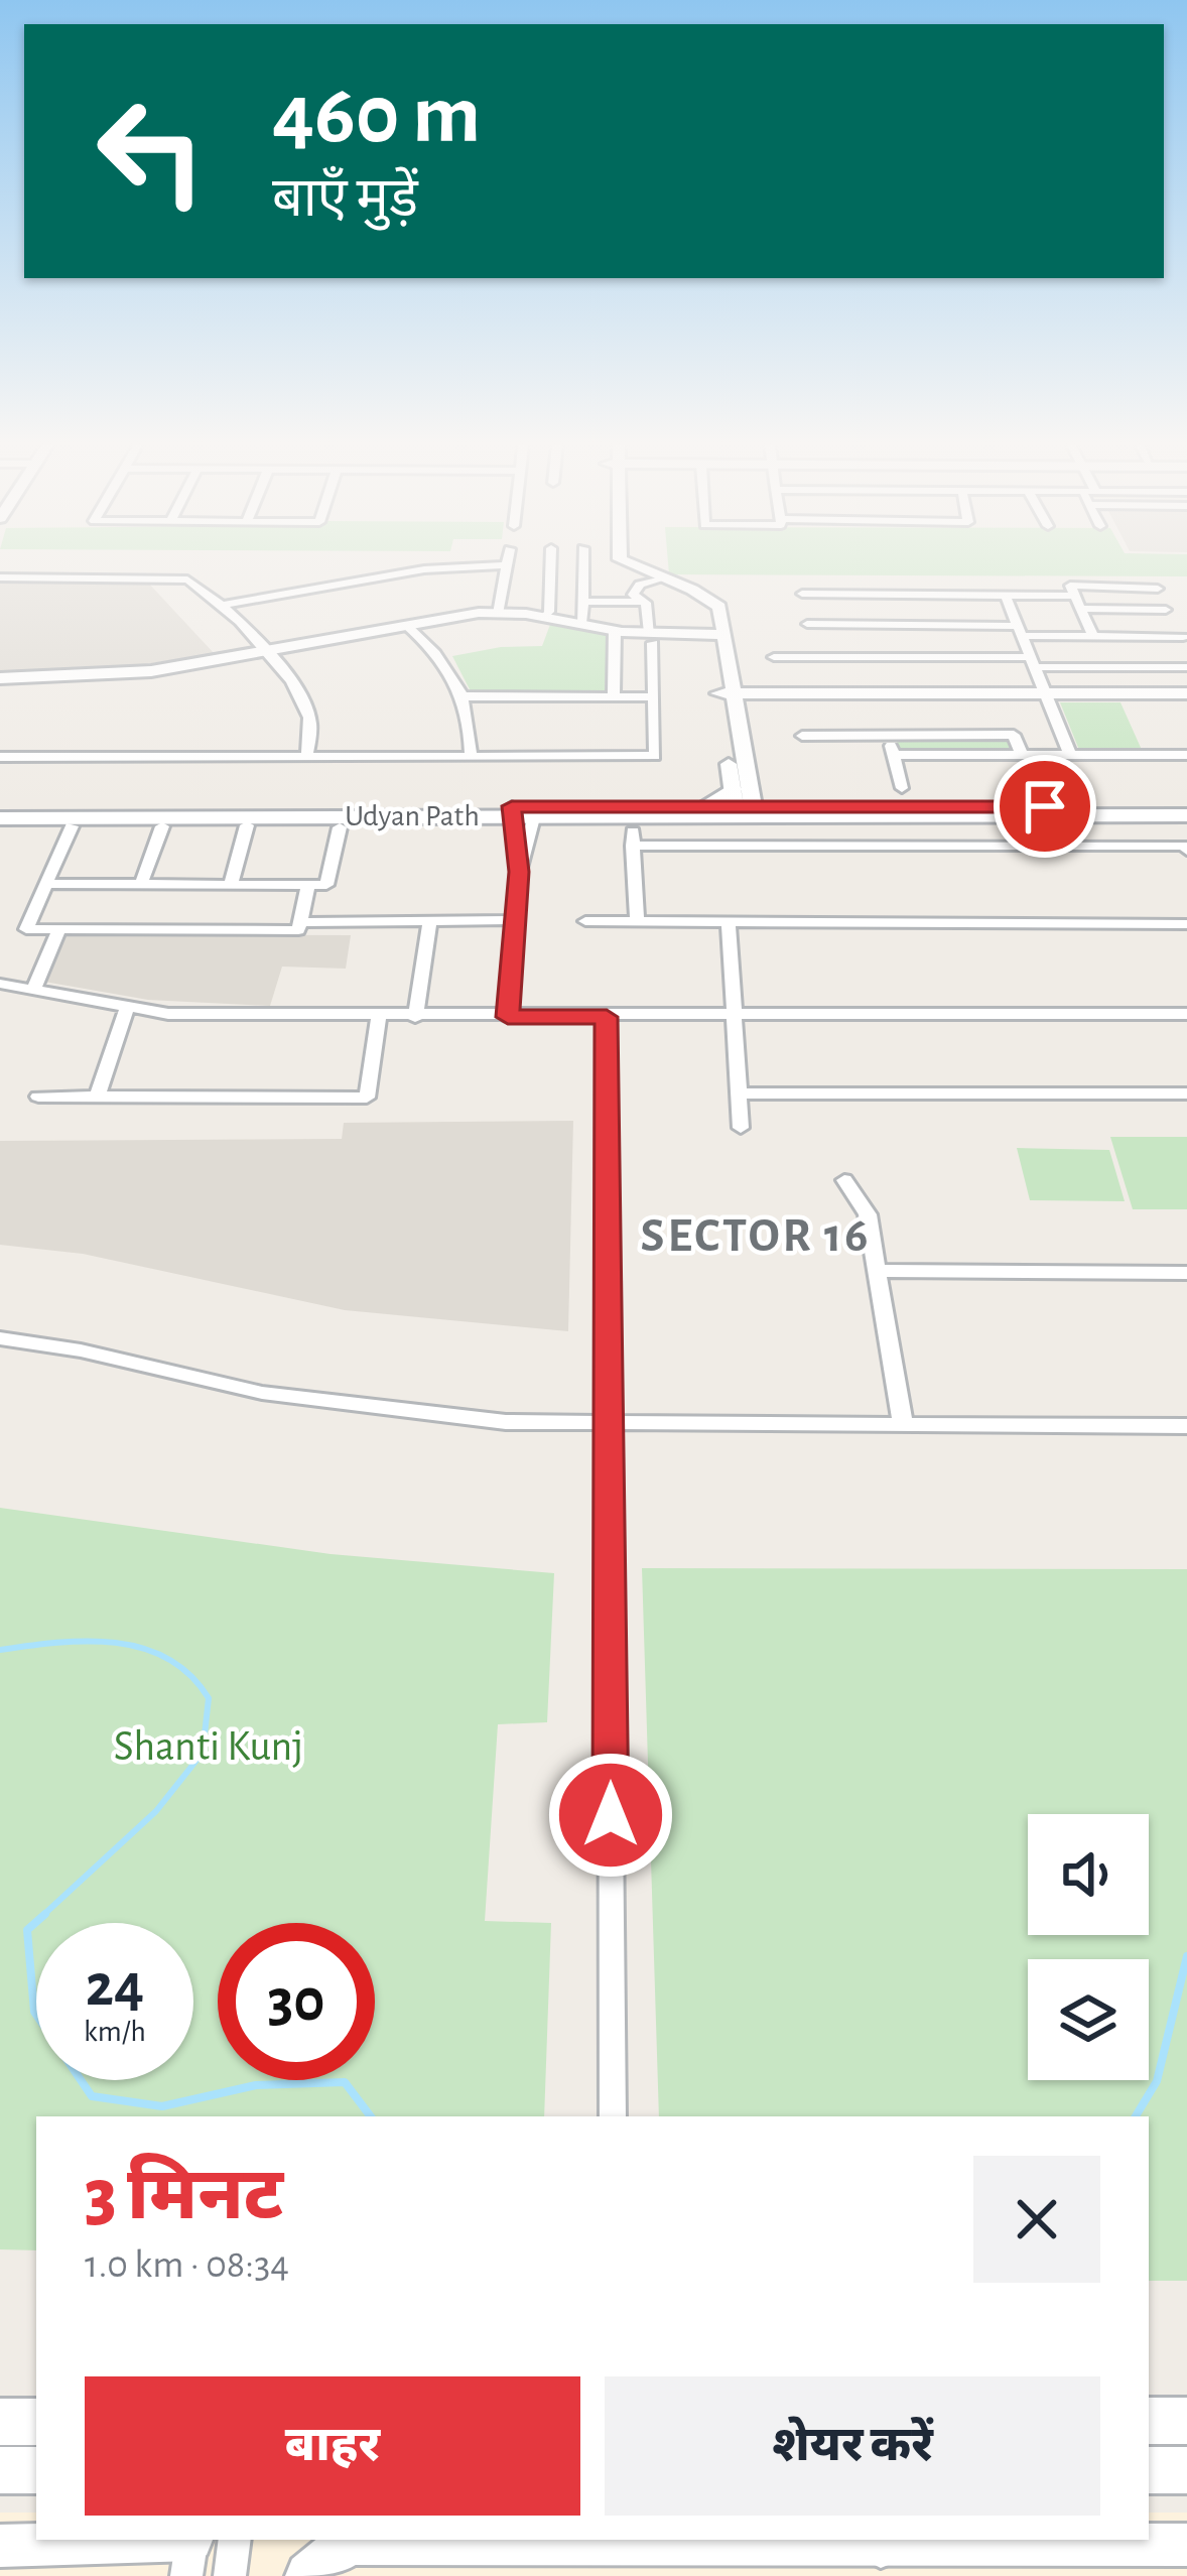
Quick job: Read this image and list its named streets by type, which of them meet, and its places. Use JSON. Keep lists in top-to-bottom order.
{
  "streets": {
    "main road": ["Udyan Path"]
  },
  "districts": ["SECTOR 16"],
  "parks": ["Shanti Kunj"],
  "page": {
    "turn": ["460 m", "बाएँ मुड़ें"],
    "speed": "24 km/h",
    "limit": "30",
    "heading": ["3 मिनट", "1.0 km · 08:34"],
    "buttons": ["बाहर", "शेयर करें"]
  }
}
